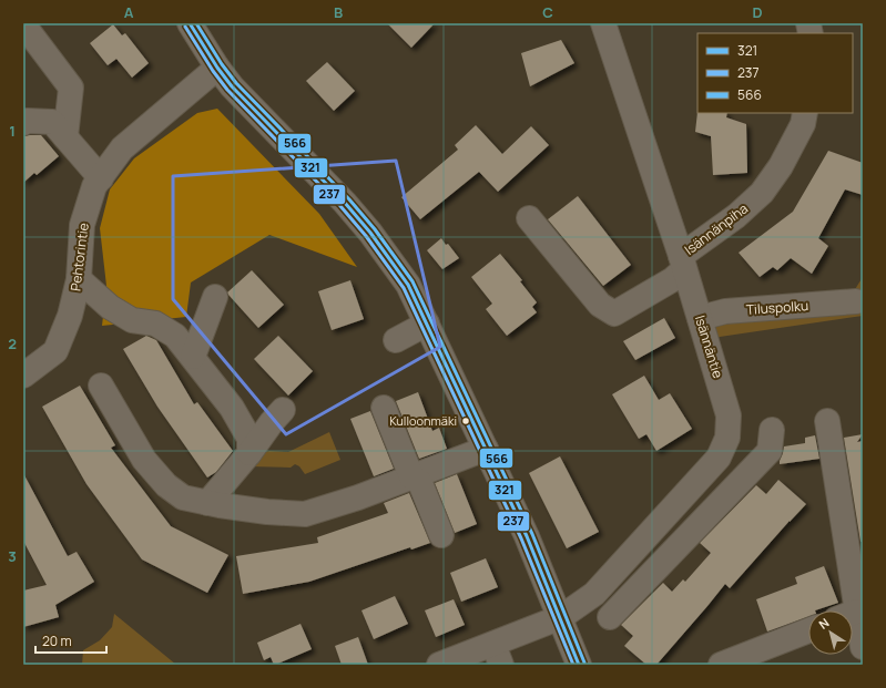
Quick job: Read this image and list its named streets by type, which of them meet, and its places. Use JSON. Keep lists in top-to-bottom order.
{
  "streets": {
    "street": [
      "Isännänpiha",
      "Pehtorintie",
      "Tiluspolku",
      "Isännäntie"
    ]
  },
  "crossings": [
    ["Isännänpiha", "Isännäntie"],
    ["Tiluspolku", "Isännäntie"]
  ],
  "places": ["Kulloonmäki"],
  "lines": ["transit line 321", "transit line 566", "transit line 237"],
  "legend": ["321", "237", "566"],
  "scale_bar": "20 m",
  "north": "top left",
  "grid": {
    "columns": [
      "A",
      "B",
      "C",
      "D"
    ],
    "rows": ["1", "2", "3"]
  }
}
